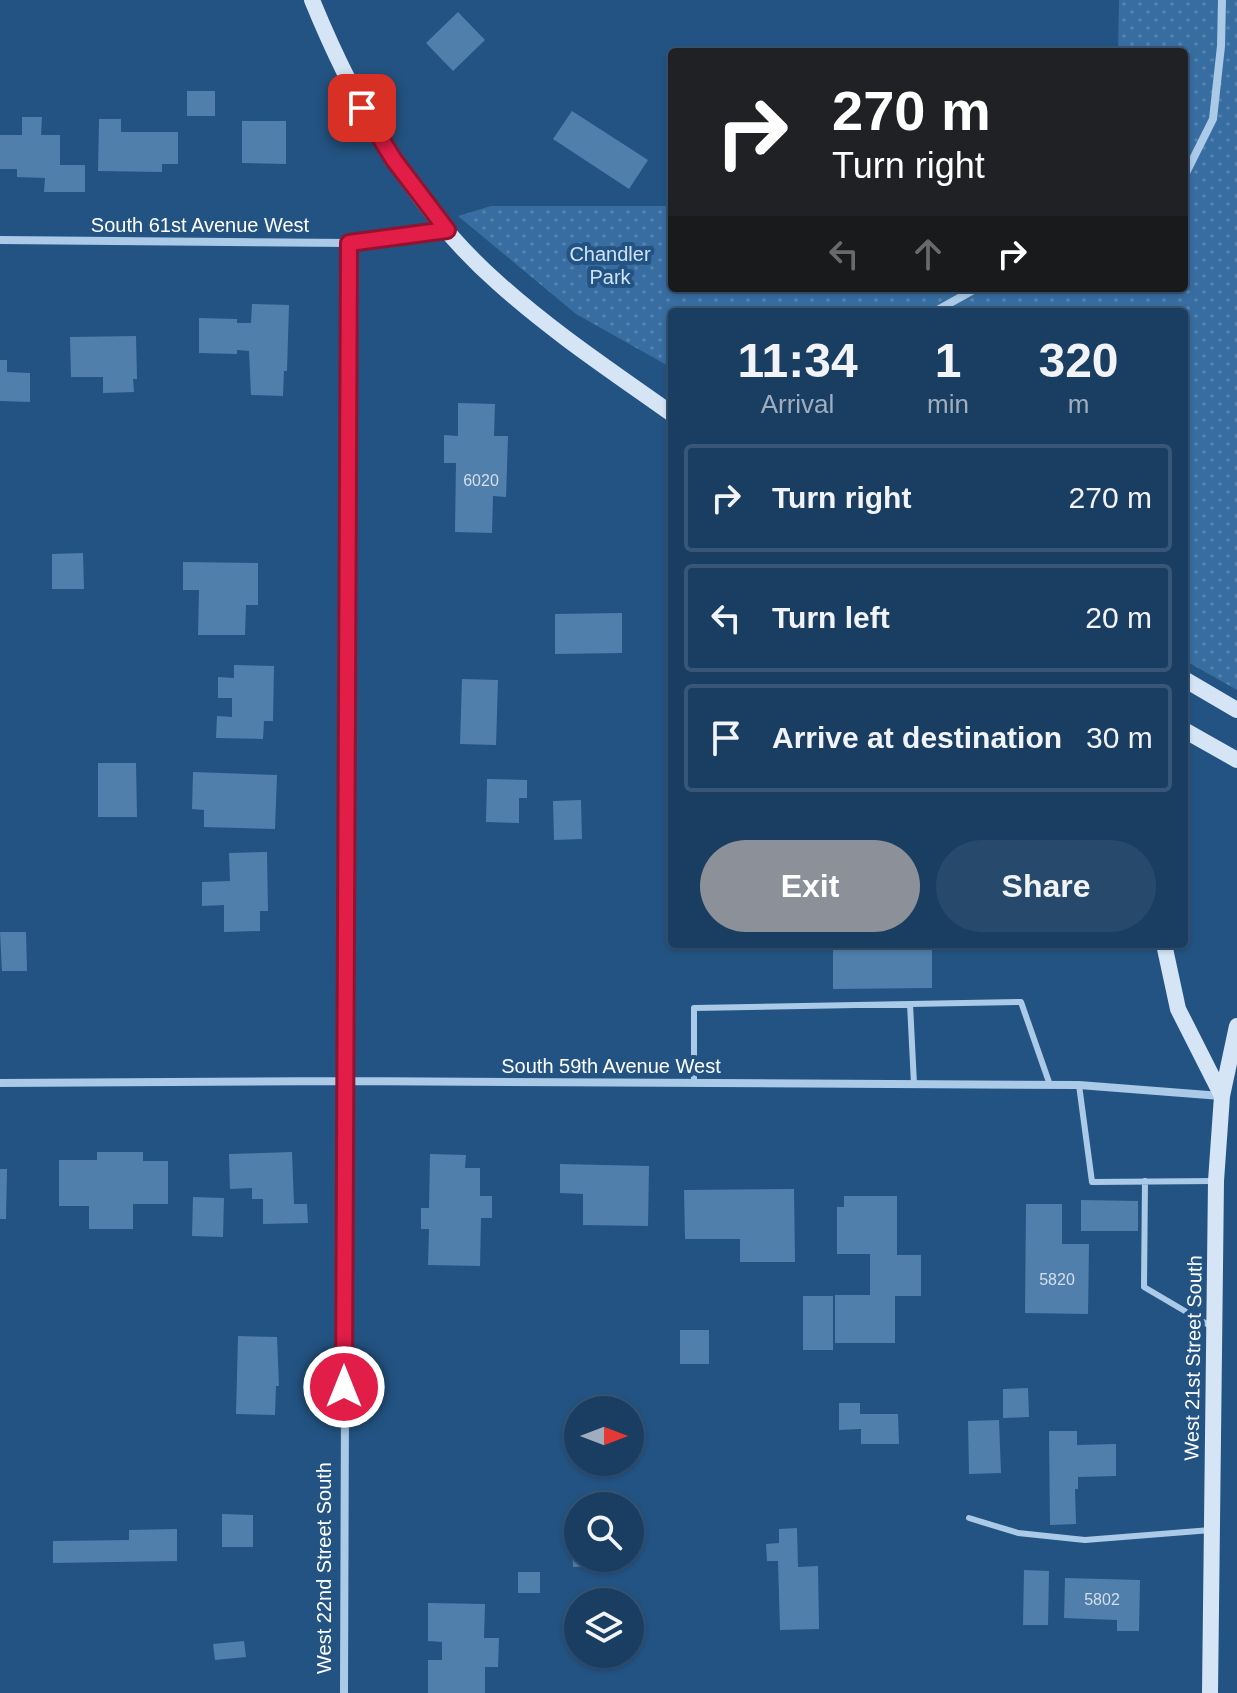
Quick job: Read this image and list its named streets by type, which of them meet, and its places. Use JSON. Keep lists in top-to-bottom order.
{
  "streets": {
    "main road": ["West 21st Street South"],
    "street": ["South 61st Avenue West", "South 59th Avenue West", "West 22nd Street South"]
  },
  "crossings": [
    ["South 61st Avenue West", "West 22nd Street South"],
    ["South 59th Avenue West", "West 21st Street South"],
    ["South 59th Avenue West", "West 22nd Street South"]
  ],
  "parks": ["Chandler Park"],
  "house_numbers": ["6020", "5820", "5802"],
  "north": "right",
  "page": {
    "turn": ["270 m", "Turn right"],
    "eta": [
      "11:34",
      "Arrival",
      "1",
      "min",
      "320",
      "m"
    ],
    "list": [
      {
        "name": "Turn right",
        "value": "270 m"
      },
      {
        "name": "Turn left",
        "value": "20 m"
      },
      {
        "name": "Arrive at destination",
        "value": "30 m"
      }
    ],
    "buttons": ["Exit", "Share"]
  }
}
